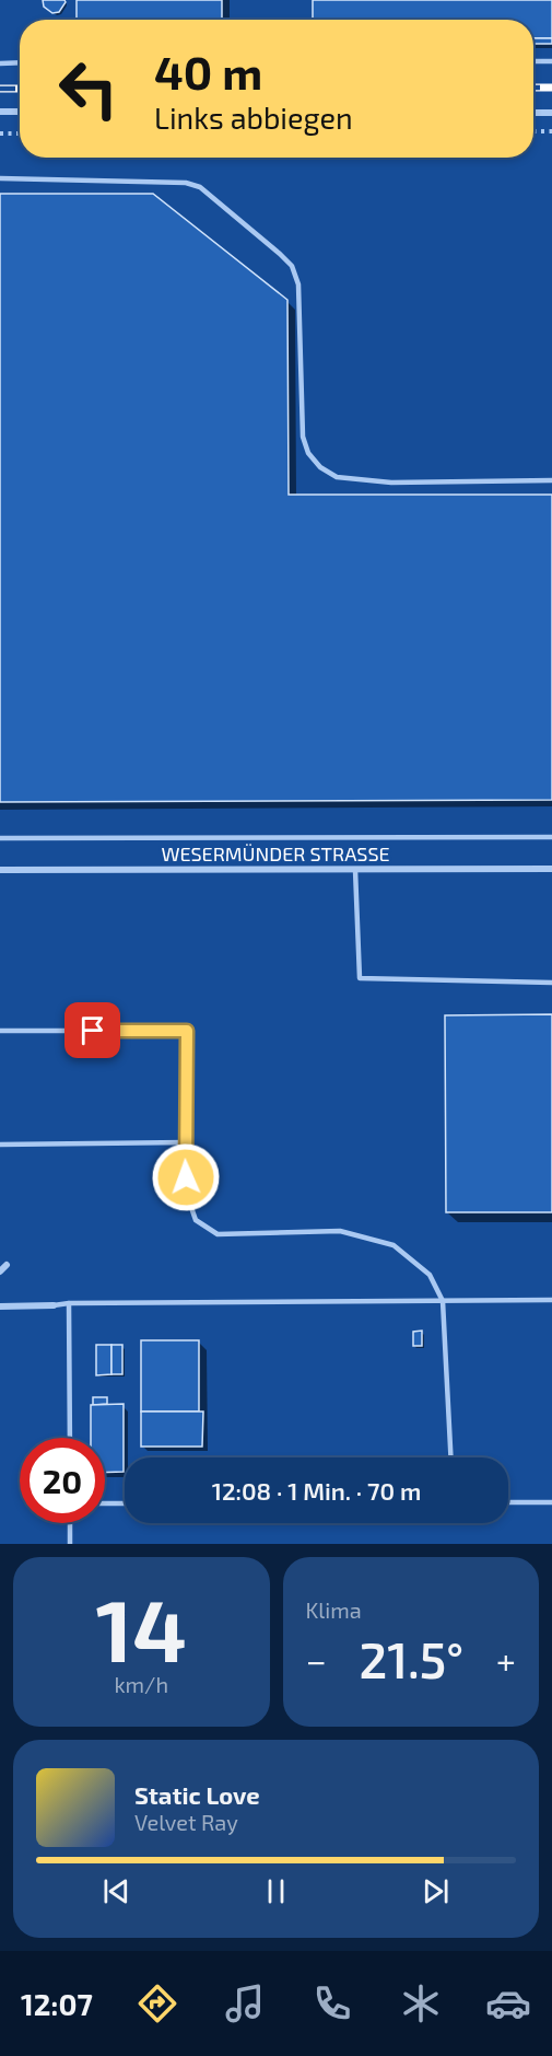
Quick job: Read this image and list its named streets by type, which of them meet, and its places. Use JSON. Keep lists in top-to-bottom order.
{
  "streets": {
    "street": ["WESERMÜNDER STRASSE"]
  },
  "page": {
    "turn": ["40 m", "Links abbiegen"],
    "limit": "20",
    "trip": "12:08 · 1 Min. · 70 m",
    "tile": [
      ["14", "km/h"],
      "Klima"
    ],
    "heat": ["−", "21.5°", "+"],
    "song": ["Static Love", "Velvet Ray"],
    "tabs": "12:07"
  }
}
